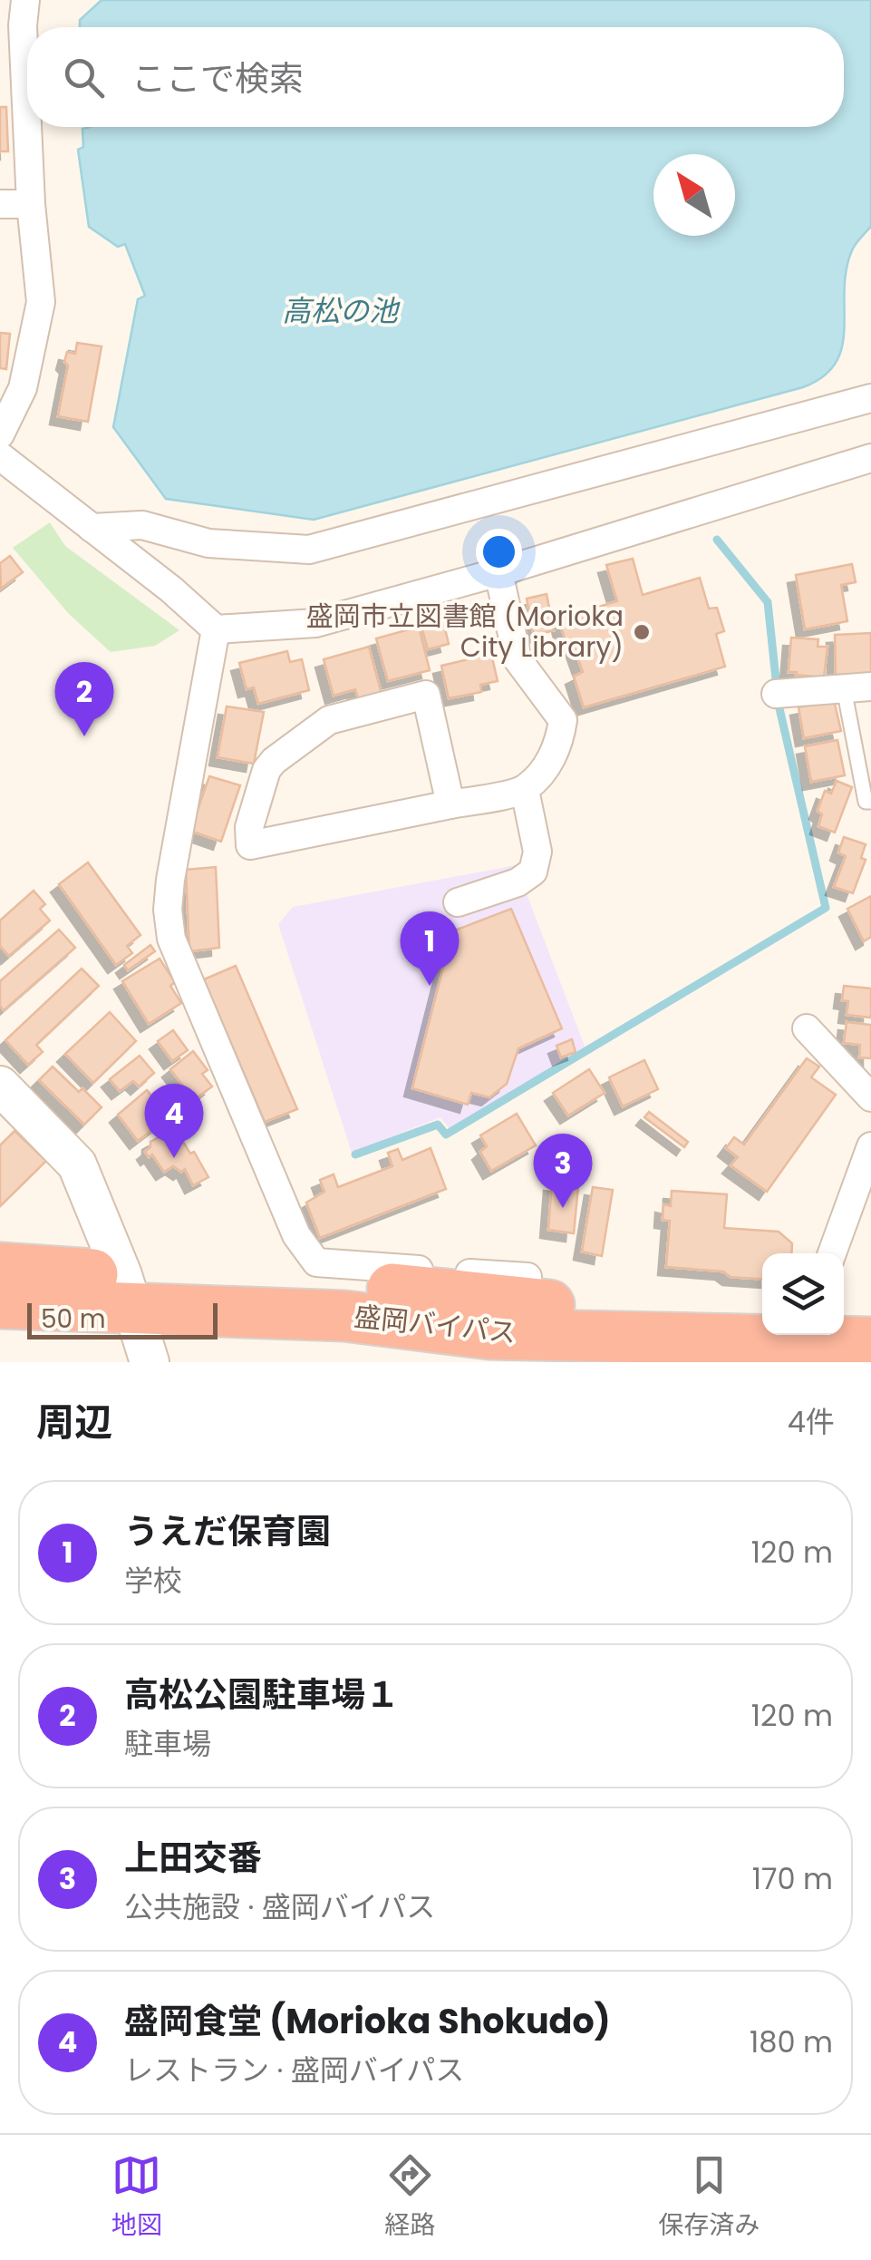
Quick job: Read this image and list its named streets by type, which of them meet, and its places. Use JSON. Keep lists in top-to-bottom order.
{
  "streets": {
    "highway": ["盛岡バイパス"]
  },
  "water": ["高松の池"],
  "places": ["盛岡市立図書館 (Morioka City Library)"],
  "scale_bar": "50 m",
  "north": "top left",
  "page": {
    "search": "ここで検索",
    "pins": [
      "2",
      "1",
      "4",
      "3"
    ],
    "scale": "50 m",
    "heading": ["周辺", "4件"],
    "list": [
      {
        "mark": "1",
        "name": "うえだ保育園",
        "note": "学校",
        "value": "120 m"
      },
      {
        "mark": "2",
        "name": "高松公園駐車場１",
        "note": "駐車場",
        "value": "120 m"
      },
      {
        "mark": "3",
        "name": "上田交番",
        "note": "公共施設 · 盛岡バイパス",
        "value": "170 m"
      },
      {
        "mark": "4",
        "name": "盛岡食堂 (Morioka Shokudo)",
        "note": "レストラン · 盛岡バイパス",
        "value": "180 m"
      }
    ],
    "nav": ["地図", "経路", "保存済み"]
  }
}
